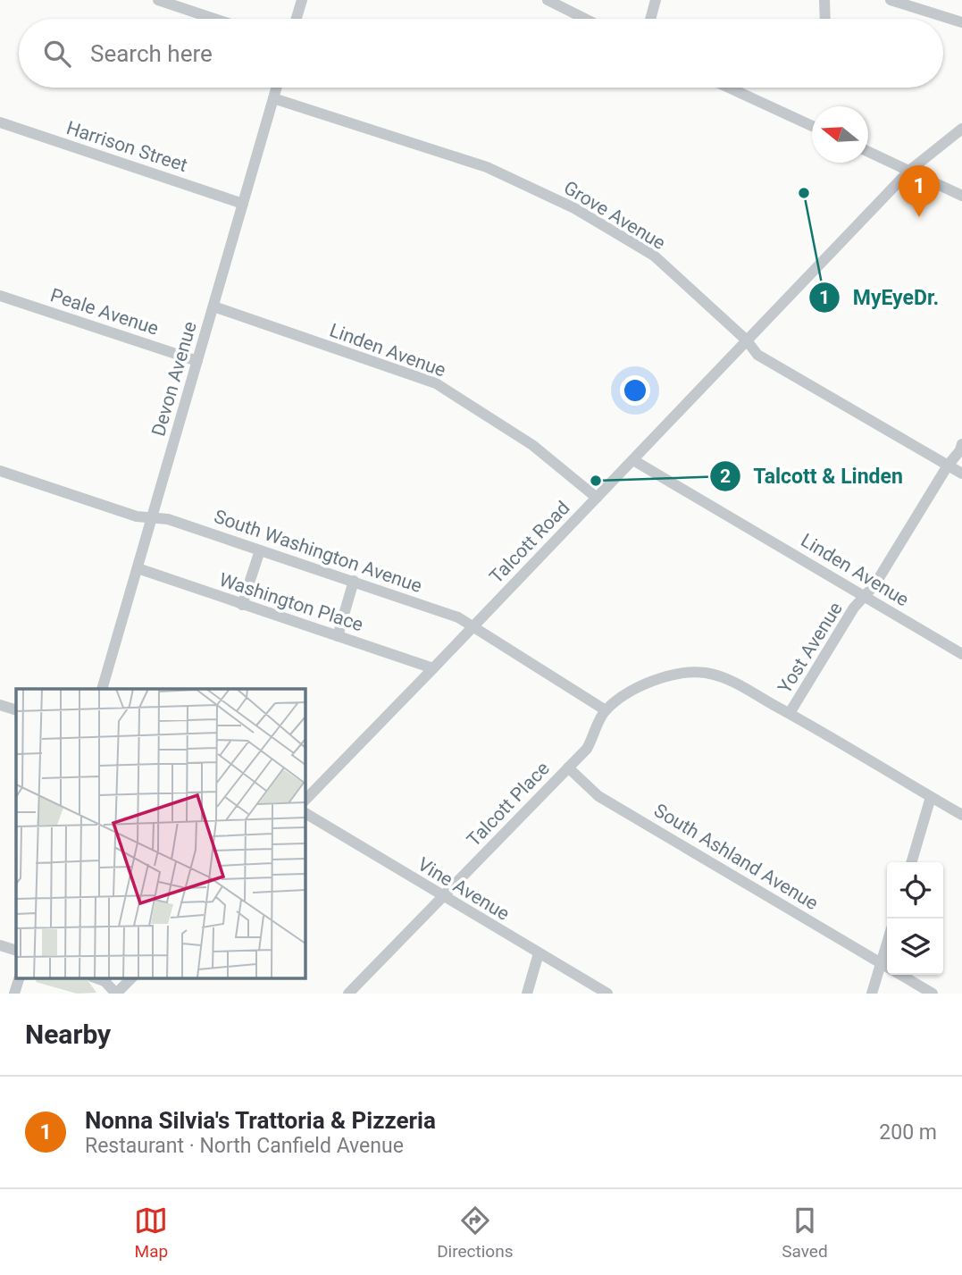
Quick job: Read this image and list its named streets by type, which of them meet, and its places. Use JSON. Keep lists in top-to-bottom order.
{
  "streets": {
    "street": [
      "Harrison Street",
      "Grove Avenue",
      "Peale Avenue",
      "Linden Avenue",
      "Devon Avenue",
      "Talcott Road",
      "South Washington Avenue",
      "Washington Place",
      "Yost Avenue",
      "Talcott Place",
      "South Ashland Avenue",
      "Vine Avenue"
    ]
  },
  "crossings": [
    ["Harrison Street", "Devon Avenue"],
    ["Grove Avenue", "Devon Avenue"],
    ["Grove Avenue", "Talcott Road"],
    ["Grove Avenue", "Yost Avenue"],
    ["Peale Avenue", "Devon Avenue"],
    ["Linden Avenue", "Devon Avenue"],
    ["Linden Avenue", "Talcott Road"],
    ["Linden Avenue", "Yost Avenue"],
    ["Devon Avenue", "South Washington Avenue"],
    ["Devon Avenue", "Washington Place"],
    ["Talcott Road", "South Washington Avenue"],
    ["Talcott Road", "Washington Place"],
    ["South Washington Avenue", "Talcott Place"],
    ["Yost Avenue", "Talcott Place"],
    ["Talcott Place", "South Ashland Avenue"],
    ["Talcott Place", "Vine Avenue"]
  ],
  "places": ["MyEyeDr.", "Talcott & Linden"],
  "north": "left",
  "page": {
    "search": "Search here",
    "pins": "1",
    "heading": "Nearby",
    "list": [
      {
        "mark": "1",
        "name": "Nonna Silvia's Trattoria & Pizzeria",
        "note": "Restaurant · North Canfield Avenue",
        "value": "200 m"
      }
    ],
    "nav": ["Map", "Directions", "Saved"]
  }
}
